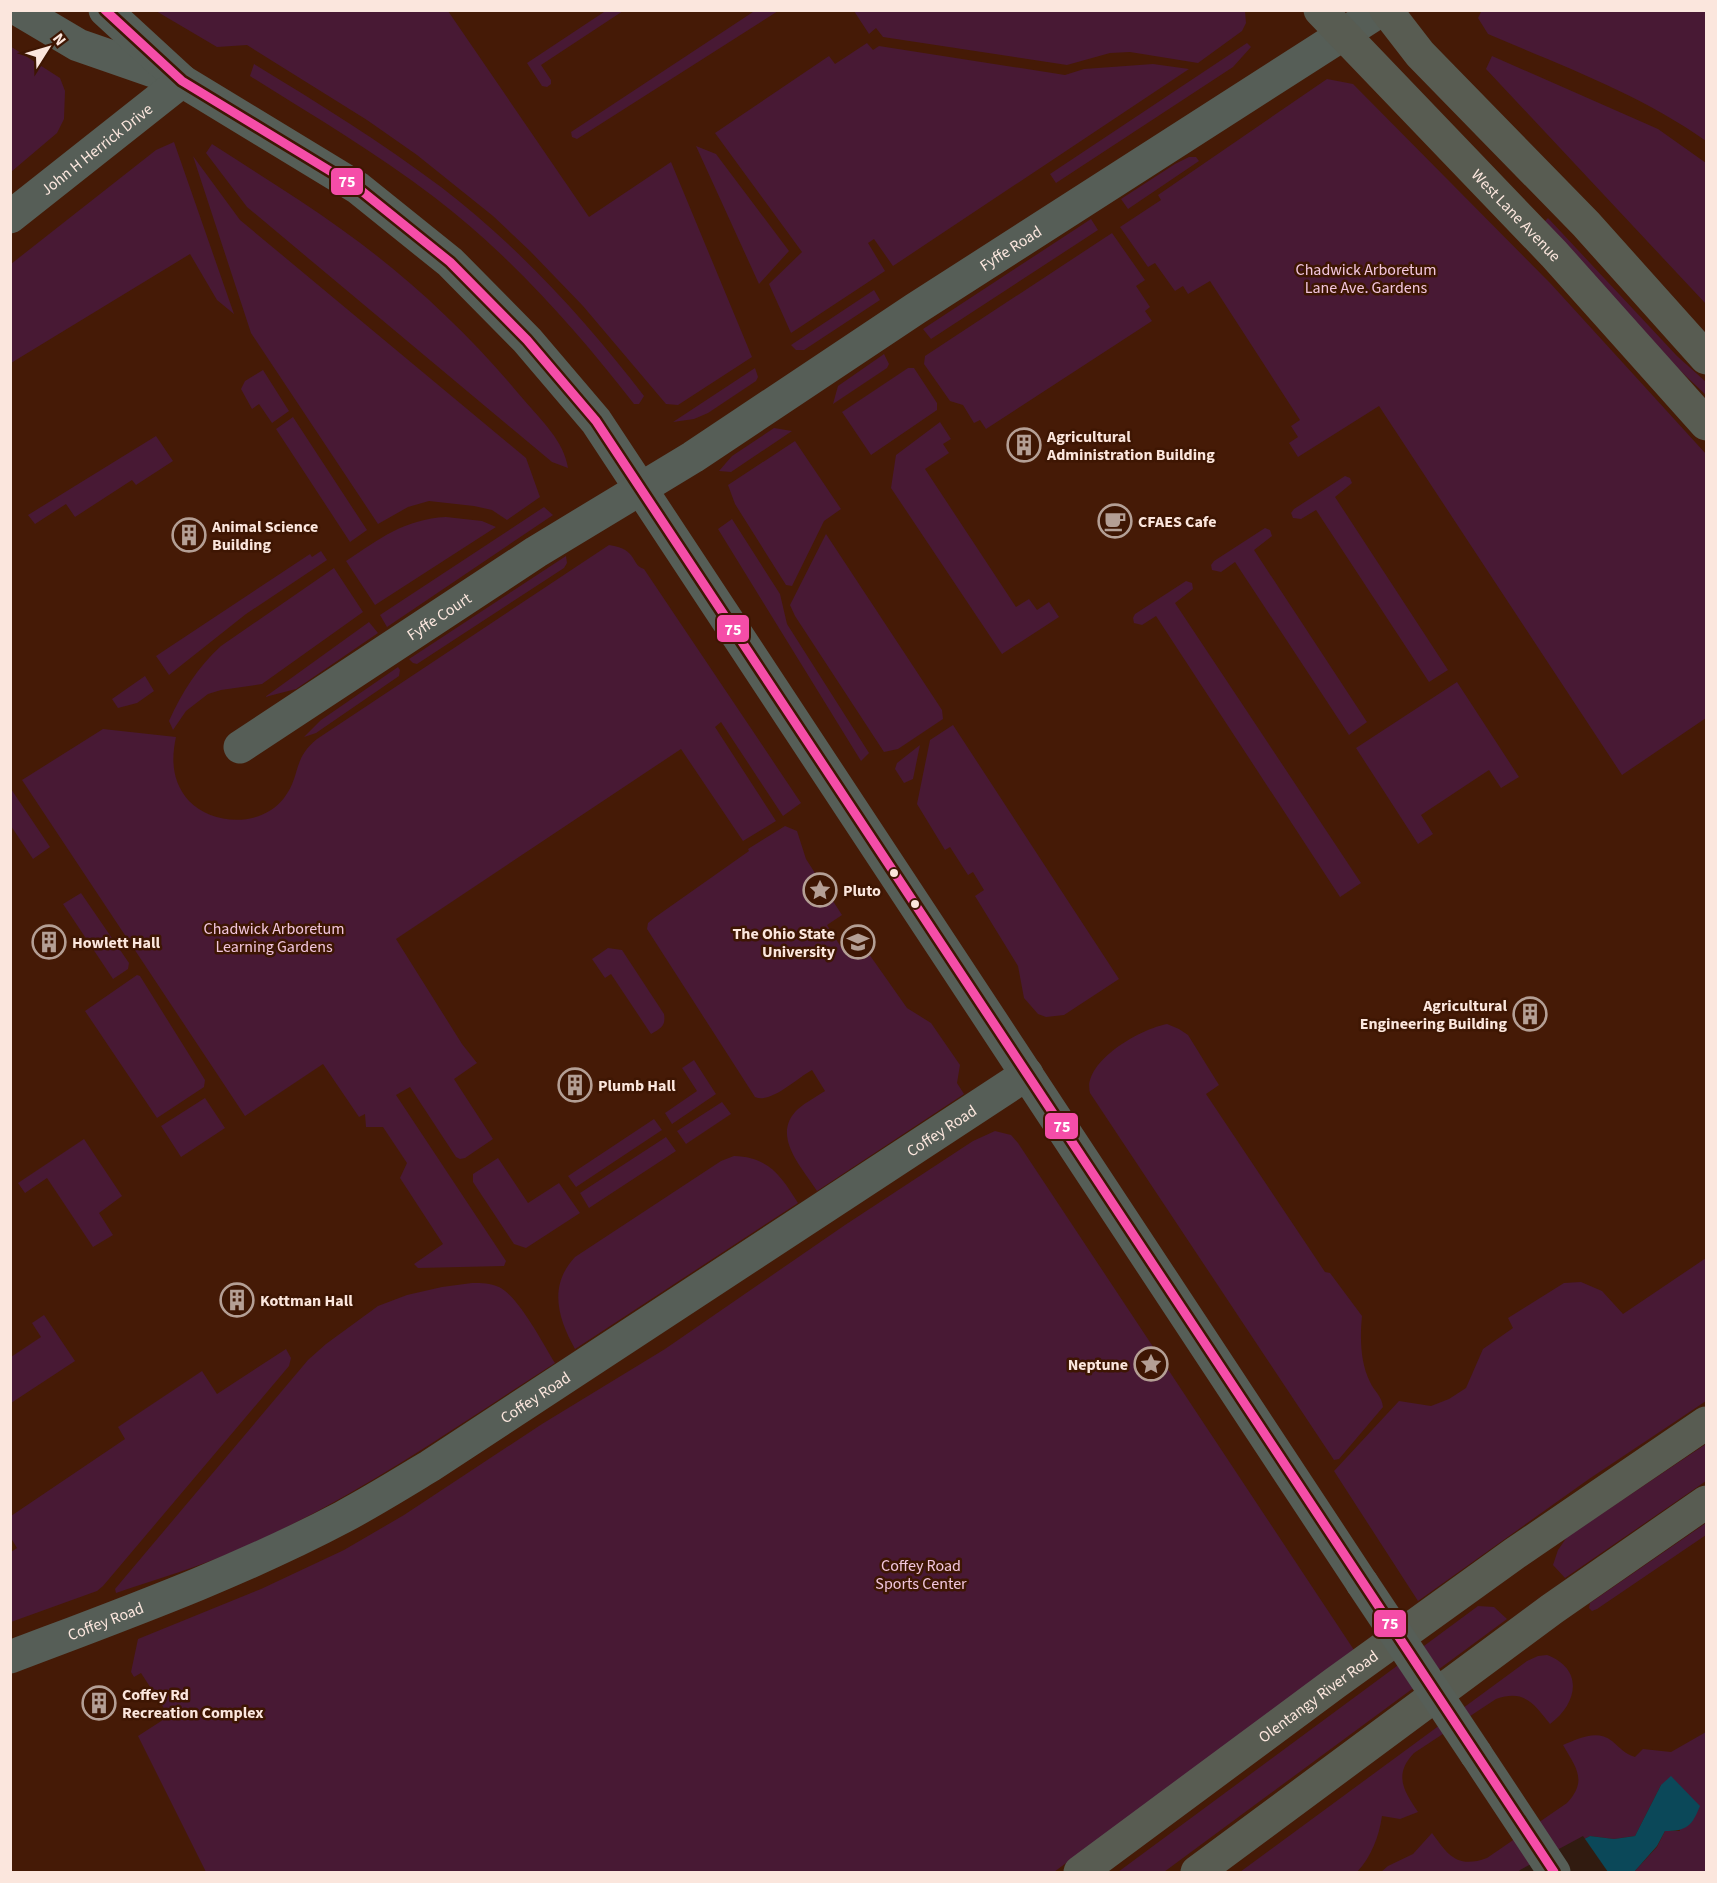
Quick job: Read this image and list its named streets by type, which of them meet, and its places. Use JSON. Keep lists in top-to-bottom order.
{
  "streets": {
    "main road": ["West Lane Avenue", "Olentangy River Road"],
    "street": [
      "John H Herrick Drive",
      "Fyffe Road",
      "Fyffe Court",
      "Coffey Road"
    ]
  },
  "crossings": [
    ["West Lane Avenue", "Fyffe Road"],
    ["Fyffe Road", "Fyffe Court"]
  ],
  "parks": ["Chadwick Arboretum Lane Ave. Gardens", "Chadwick Arboretum Learning Gardens", "Coffey Road Sports Center"],
  "places": {
    "building": [
      "Agricultural Administration Building",
      "Animal Science Building",
      "Howlett Hall",
      "Agricultural Engineering Building",
      "Plumb Hall",
      "Kottman Hall",
      "Coffey Rd Recreation Complex"
    ],
    "cafe": ["CFAES Cafe"],
    "place": ["Pluto", "Neptune"],
    "school or university": ["The Ohio State University"]
  },
  "lines": ["transit line 75"],
  "north": "top right"
}
